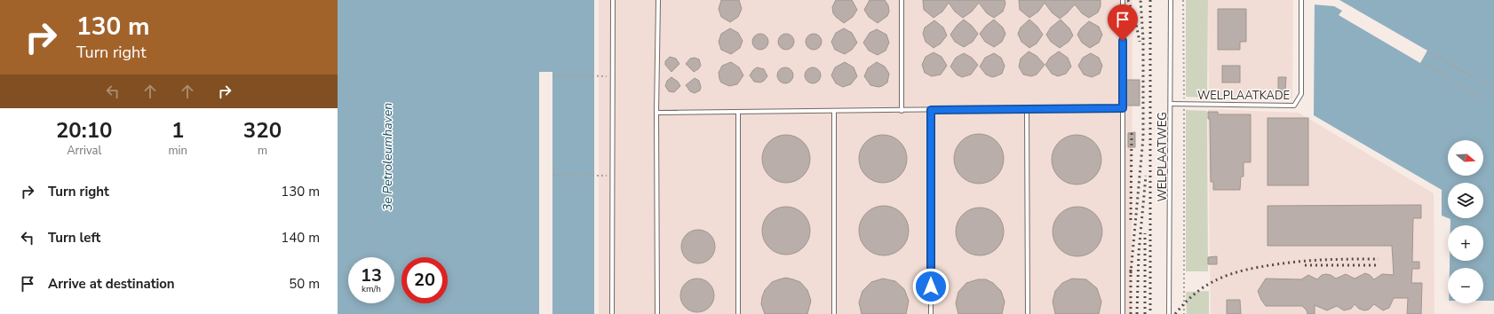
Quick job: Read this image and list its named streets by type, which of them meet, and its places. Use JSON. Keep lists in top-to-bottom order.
{
  "streets": {
    "lane": ["WELPLAATKADE", "WELPLAATWEG"]
  },
  "crossings": [
    ["WELPLAATKADE", "WELPLAATWEG"]
  ],
  "water": ["3e Petroleumhaven"],
  "north": "right",
  "page": {
    "turn": ["130 m", "Turn right"],
    "eta": [
      "20:10",
      "Arrival",
      "1",
      "min",
      "320",
      "m"
    ],
    "map_buttons": ["+", "−"],
    "list": [
      {
        "name": "Turn right",
        "value": "130 m"
      },
      {
        "name": "Turn left",
        "value": "140 m"
      },
      {
        "name": "Arrive at destination",
        "value": "50 m"
      }
    ],
    "speed": "13 km/h",
    "limit": "20"
  }
}
